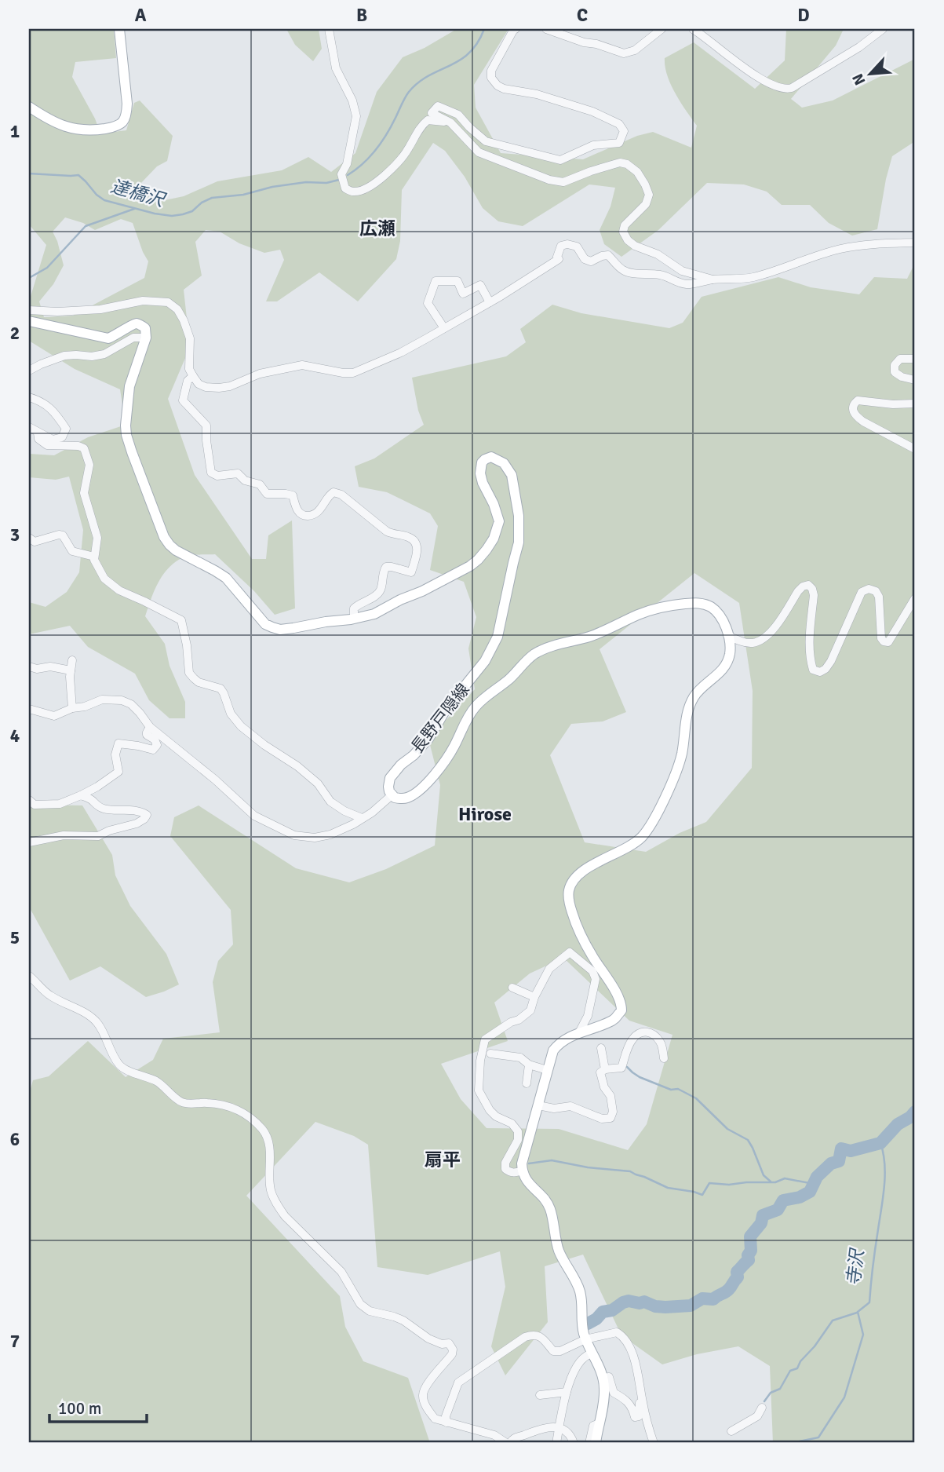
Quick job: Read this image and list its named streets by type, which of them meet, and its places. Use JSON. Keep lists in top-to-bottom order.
{
  "streets": {
    "main road": ["長野戸隠線"]
  },
  "districts": ["広瀬", "Hirose", "扇平"],
  "water": ["達橋沢", "寺沢"],
  "scale_bar": "100 m",
  "north": "bottom left",
  "grid": {
    "columns": [
      "A",
      "B",
      "C",
      "D"
    ],
    "rows": [
      "1",
      "2",
      "3",
      "4",
      "5",
      "6",
      "7"
    ]
  }
}
